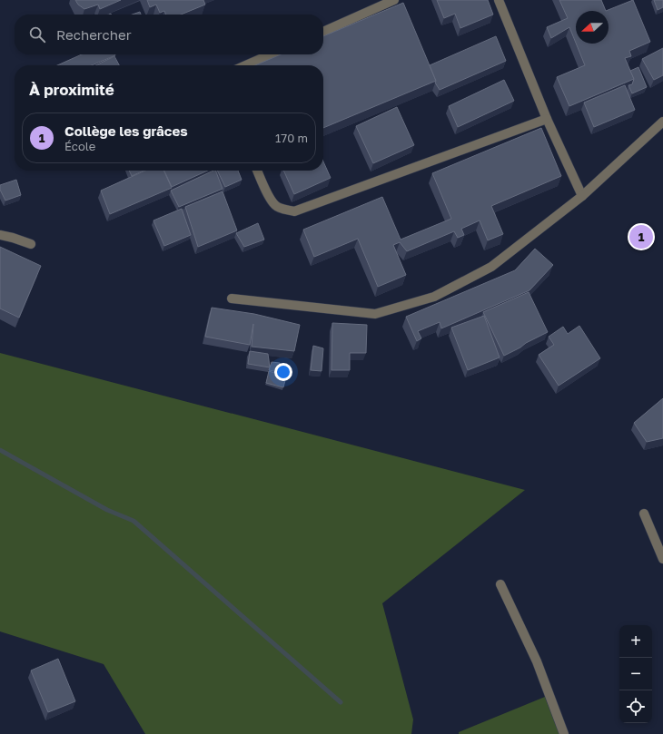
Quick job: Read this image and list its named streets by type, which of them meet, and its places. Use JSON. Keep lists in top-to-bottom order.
{
  "north": "left",
  "page": {
    "search": "Rechercher",
    "heading": "À proximité",
    "list": [
      {
        "mark": "1",
        "name": "Collège les grâces",
        "note": "École",
        "value": "170 m"
      }
    ],
    "pins": "1",
    "map_buttons": ["+", "−"]
  }
}
